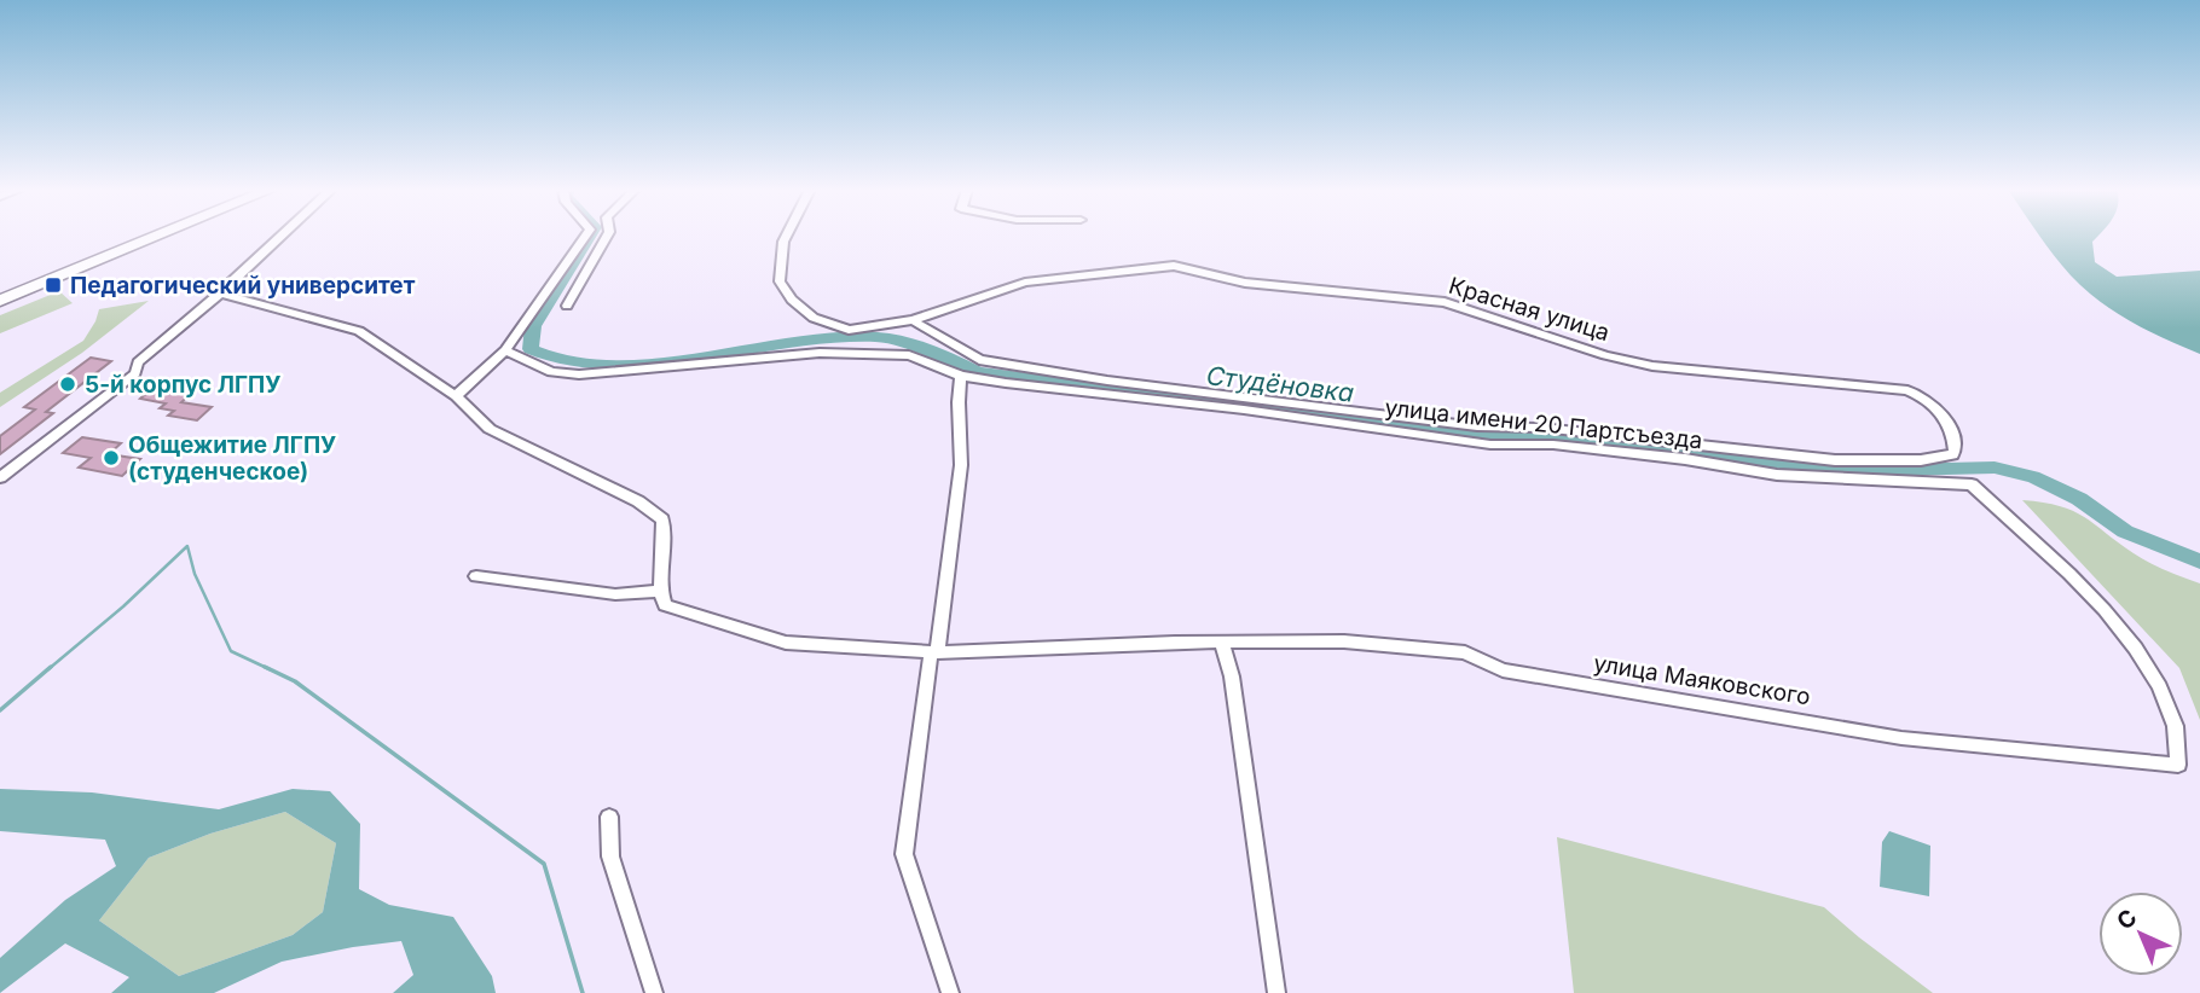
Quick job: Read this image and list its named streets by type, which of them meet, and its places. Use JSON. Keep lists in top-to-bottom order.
{
  "streets": {
    "street": ["Красная улица", "улица имени 20 Партсъезда", "улица Маяковского"]
  },
  "crossings": [
    ["Красная улица", "улица имени 20 Партсъезда"],
    ["улица имени 20 Партсъезда", "улица Маяковского"]
  ],
  "water": ["Студёновка"],
  "places": {
    "transit": ["Педагогический университет"],
    "other": ["5-й корпус ЛГПУ", "Общежитие ЛГПУ (студенческое)"]
  },
  "north": "top left"
}
